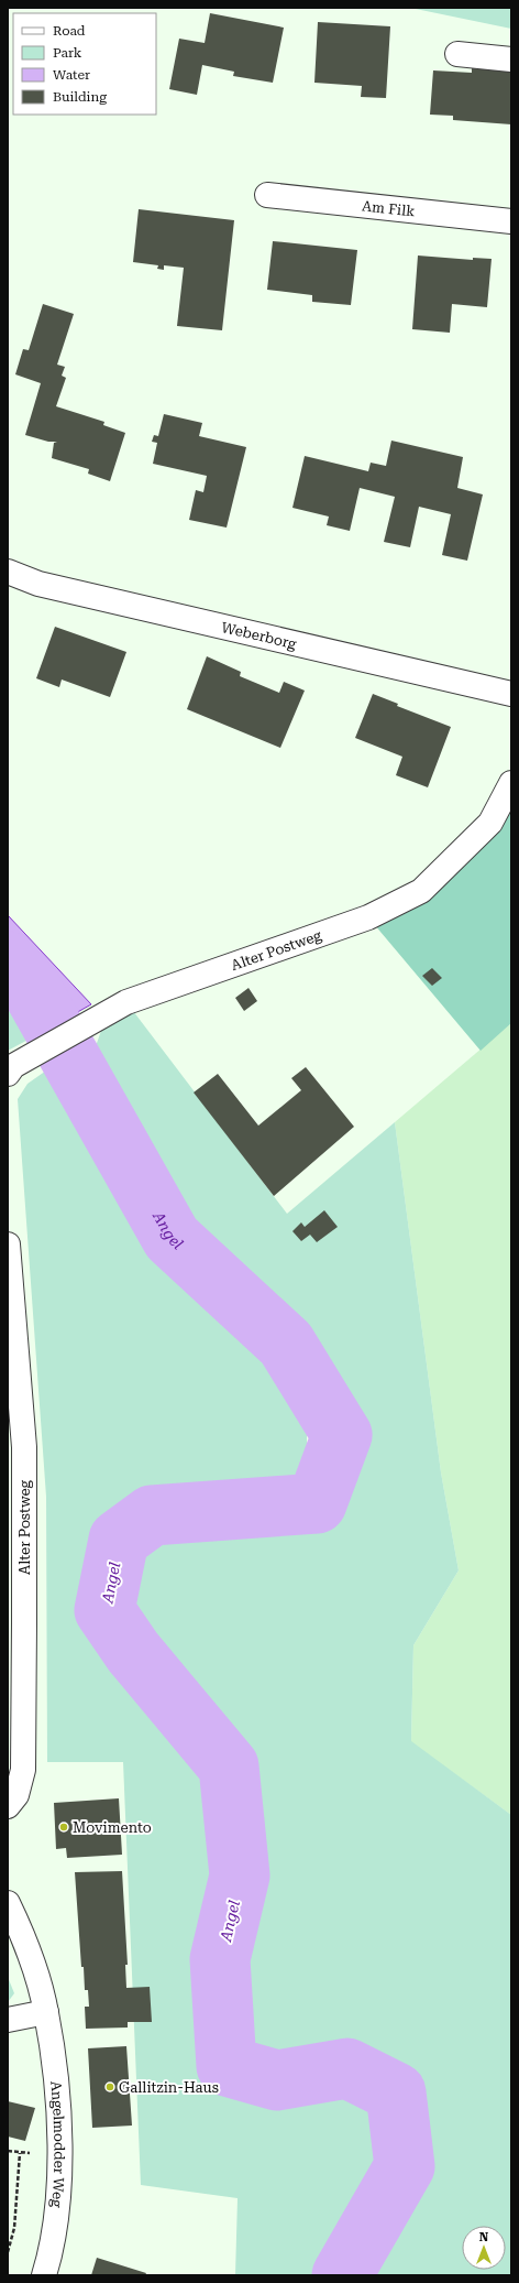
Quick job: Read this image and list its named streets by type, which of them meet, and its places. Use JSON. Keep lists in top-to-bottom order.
{
  "streets": {
    "street": [
      "Am Filk",
      "Weberborg",
      "Alter Postweg",
      "Angelmodder Weg"
    ]
  },
  "water": ["Angel"],
  "places": ["Movimento", "Gallitzin-Haus"],
  "legend": [
    "Road",
    "Park",
    "Water",
    "Building"
  ],
  "north": "top"
}
